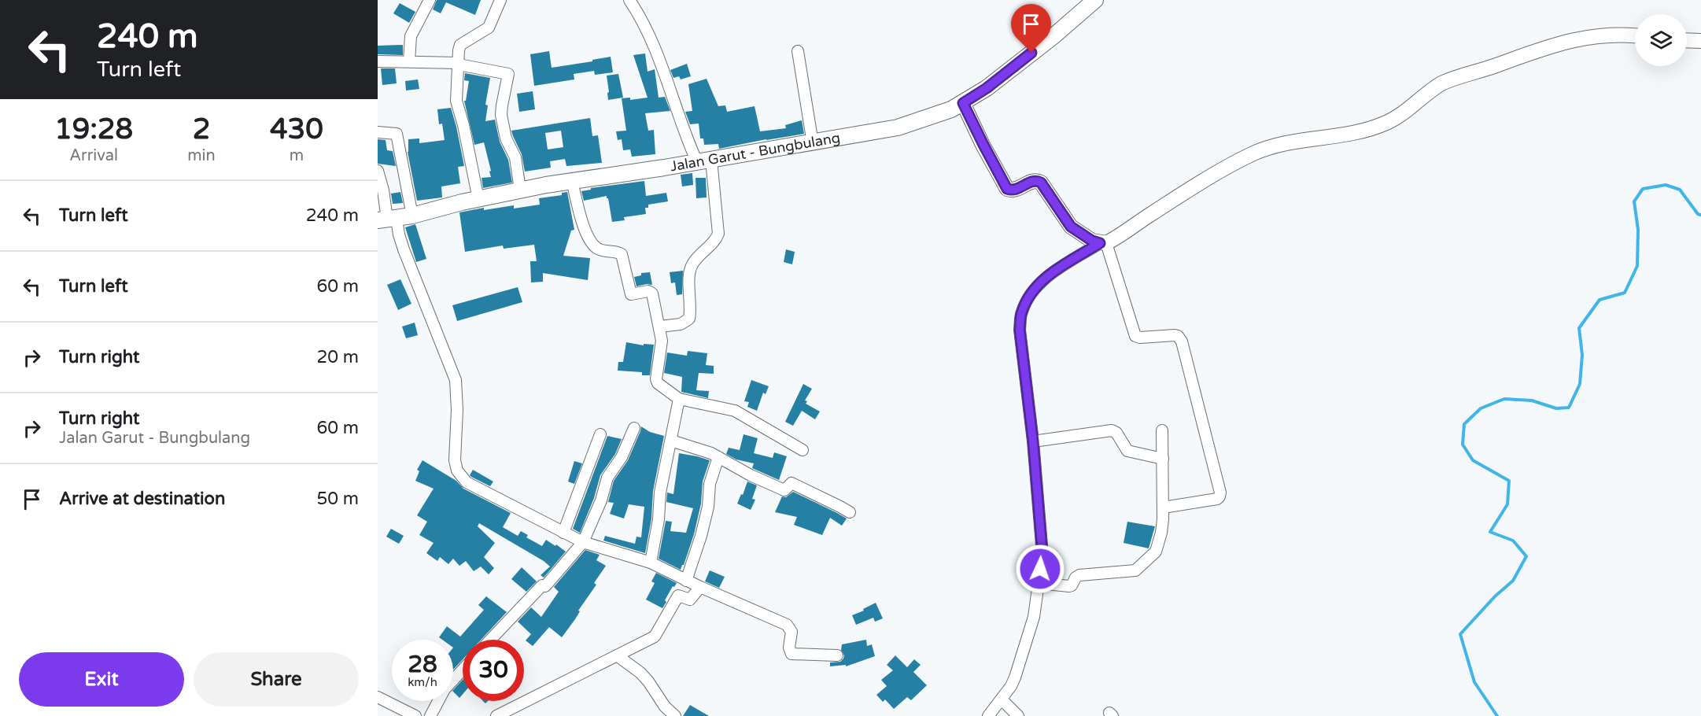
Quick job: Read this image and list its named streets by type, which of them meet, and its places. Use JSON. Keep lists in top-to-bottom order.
{
  "streets": {
    "main road": ["Jalan Garut - Bungbulang"]
  },
  "page": {
    "turn": ["240 m", "Turn left"],
    "eta": [
      "19:28",
      "Arrival",
      "2",
      "min",
      "430",
      "m"
    ],
    "list": [
      {
        "name": "Turn left",
        "value": "240 m"
      },
      {
        "name": "Turn left",
        "value": "60 m"
      },
      {
        "name": "Turn right",
        "value": "20 m"
      },
      {
        "name": "Turn right",
        "note": "Jalan Garut - Bungbulang",
        "value": "60 m"
      },
      {
        "name": "Arrive at destination",
        "value": "50 m"
      }
    ],
    "speed": "28 km/h",
    "limit": "30",
    "buttons": ["Exit", "Share"]
  }
}
